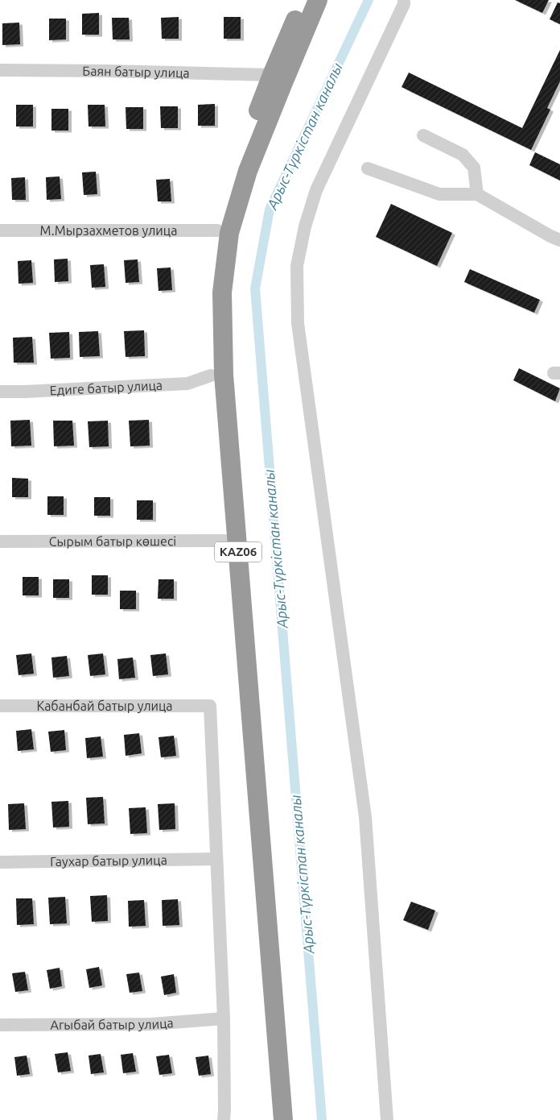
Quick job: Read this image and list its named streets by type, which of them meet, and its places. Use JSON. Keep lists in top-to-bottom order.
{
  "streets": {
    "highway": ["KАZ06"],
    "street": [
      "Баян батыр улица",
      "М.Мырзахметов улица",
      "Едиге батыр улица",
      "Сырым батыр көшесі",
      "Кабанбай батыр улица",
      "Гаухар батыр улица",
      "Агыбай батыр улица"
    ]
  },
  "crossings": [
    ["Баян батыр улица", "KАZ06"],
    ["М.Мырзахметов улица", "KАZ06"],
    ["Едиге батыр улица", "KАZ06"],
    ["Сырым батыр көшесі", "KАZ06"],
    ["Кабанбай батыр улица", "Гаухар батыр улица"]
  ],
  "water": ["Арыс-Түркістан каналы"]
}
